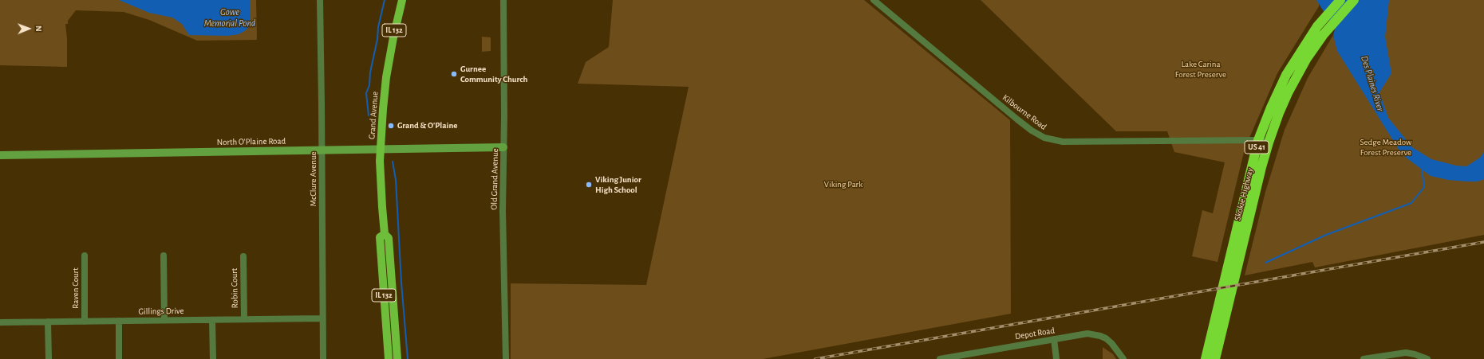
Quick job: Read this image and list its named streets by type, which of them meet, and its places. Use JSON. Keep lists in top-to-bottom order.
{
  "streets": {
    "highway": ["US 41", "Skokie Highway"],
    "main road": ["IL 132", "Grand Avenue"],
    "street": [
      "Kilbourne Road",
      "North O'Plaine Road",
      "McClure Avenue",
      "Old Grand Avenue",
      "Raven Court",
      "Robin Court",
      "Gillings Drive",
      "Depot Road"
    ]
  },
  "crossings": [
    ["Kilbourne Road", "Skokie Highway"],
    ["Grand Avenue", "North O'Plaine Road"],
    ["North O'Plaine Road", "McClure Avenue"],
    ["North O'Plaine Road", "Old Grand Avenue"],
    ["McClure Avenue", "Gillings Drive"],
    ["Raven Court", "Gillings Drive"],
    ["Robin Court", "Gillings Drive"]
  ],
  "water": ["Gowe Memorial Pond", "Des Plaines River"],
  "parks": ["Lake Carina Forest Preserve", "Sedge Meadow Forest Preserve", "Viking Park"],
  "places": ["Gurnee Community Church", "Grand & O'Plaine", "Viking Junior High School"],
  "north": "right"
}
